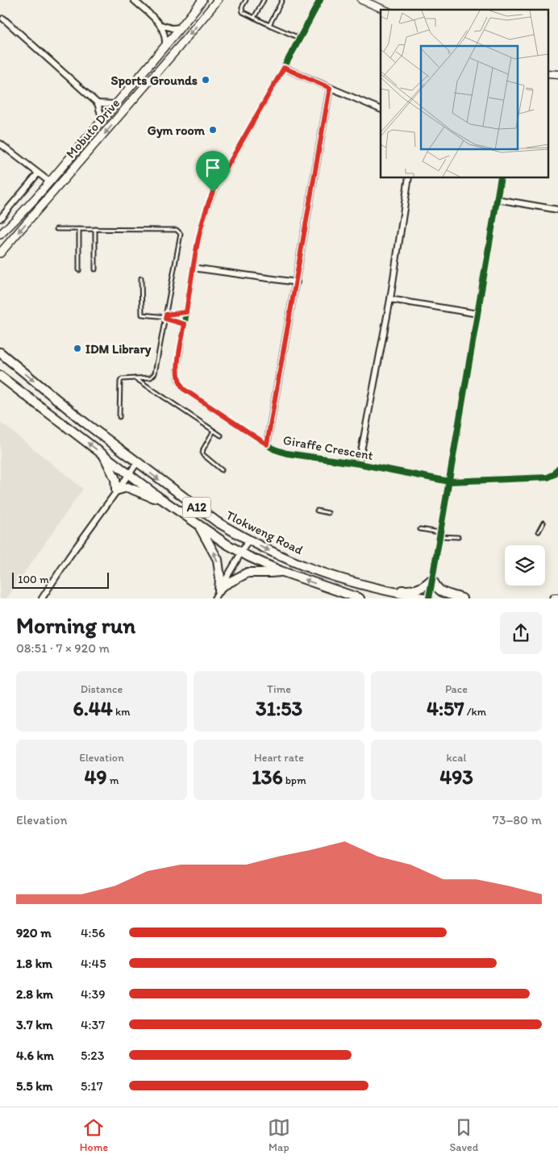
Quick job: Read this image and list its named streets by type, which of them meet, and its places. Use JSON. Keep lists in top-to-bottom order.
{
  "streets": {
    "main road": ["Mobuto Drive", "A12", "Tlokweng Road"],
    "street": ["Giraffe Crescent"]
  },
  "places": ["Sports Grounds", "Gym room", "IDM Library"],
  "scale_bar": "100 m",
  "page": {
    "scale": "100 m",
    "heading": ["Morning run", "08:51 · 7 × 920 m"],
    "stats": [
      ["Distance", "6.44 km"],
      ["Time", "31:53"],
      ["Pace", "4:57 /km"],
      ["Elevation", "49 m"],
      ["Heart rate", "136 bpm"],
      ["kcal", "493"]
    ],
    "chart": ["Elevation", "73–80 m"],
    "list": [
      {
        "name": "920 m",
        "note": "4:56"
      },
      {
        "name": "1.8 km",
        "note": "4:45"
      },
      {
        "name": "2.8 km",
        "note": "4:39"
      },
      {
        "name": "3.7 km",
        "note": "4:37"
      },
      {
        "name": "4.6 km",
        "note": "5:23"
      },
      {
        "name": "5.5 km",
        "note": "5:17"
      }
    ],
    "tabs": ["Home", "Map", "Saved"]
  }
}
